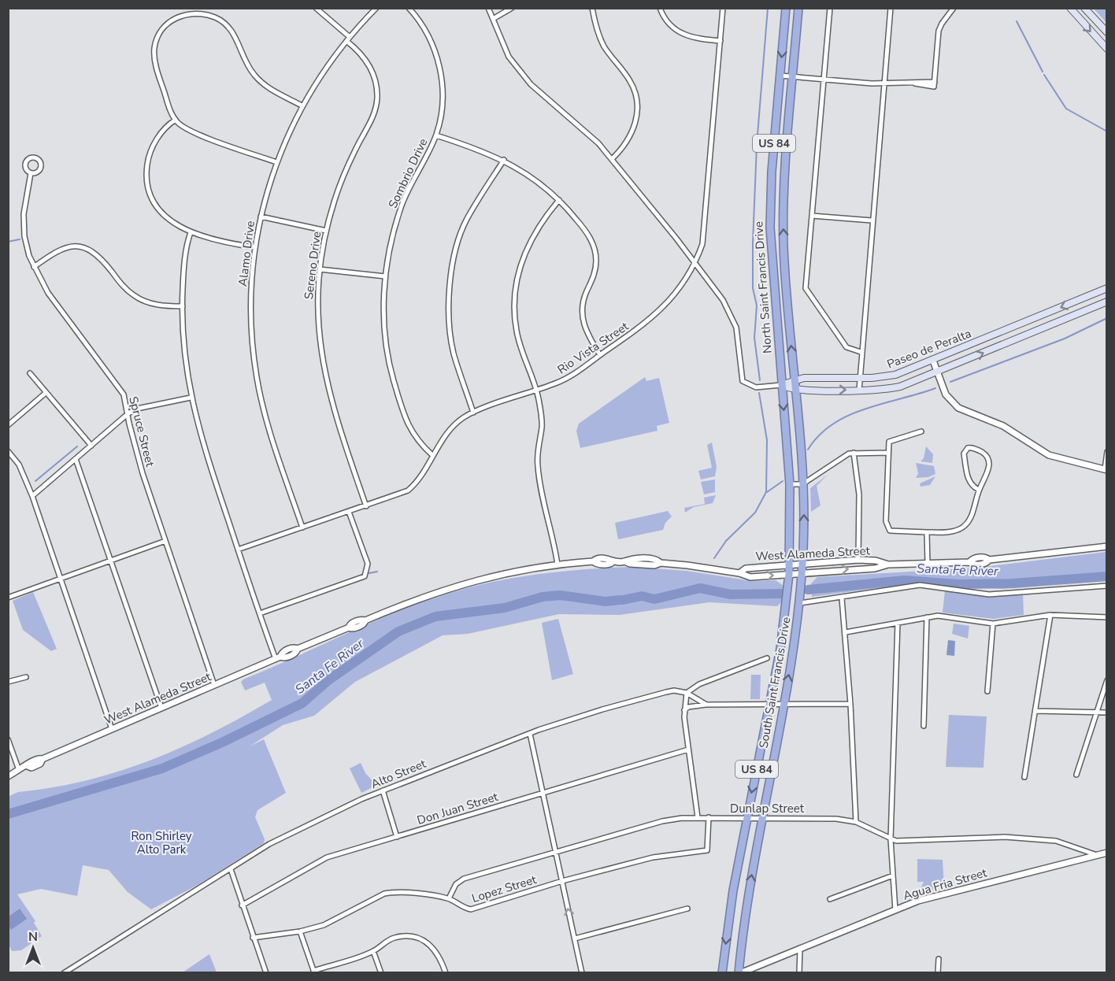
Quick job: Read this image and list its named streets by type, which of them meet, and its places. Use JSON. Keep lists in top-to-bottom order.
{
  "streets": {
    "highway": ["US 84", "North Saint Francis Drive", "South Saint Francis Drive"],
    "main road": ["Paseo de Peralta"],
    "street": [
      "Sombrio Drive",
      "Alamo Drive",
      "Sereno Drive",
      "Rio Vista Street",
      "Spruce Street",
      "West Alameda Street",
      "Alto Street",
      "Don Juan Street",
      "Dunlap Street",
      "Agua Fria Street",
      "Lopez Street"
    ]
  },
  "crossings": [
    ["Sombrio Drive", "Rio Vista Street"],
    ["Alamo Drive", "Sereno Drive"],
    ["Alamo Drive", "Rio Vista Street"],
    ["Sereno Drive", "Rio Vista Street"],
    ["North Saint Francis Drive", "Paseo de Peralta"],
    ["North Saint Francis Drive", "West Alameda Street"],
    ["North Saint Francis Drive", "South Saint Francis Drive"],
    ["Spruce Street", "West Alameda Street"],
    ["West Alameda Street", "South Saint Francis Drive"],
    ["South Saint Francis Drive", "Dunlap Street"],
    ["South Saint Francis Drive", "Agua Fria Street"],
    ["Dunlap Street", "Agua Fria Street"],
    ["Dunlap Street", "Lopez Street"]
  ],
  "water": ["Santa Fe River"],
  "parks": ["Ron Shirley Alto Park"],
  "north": "top"
}
